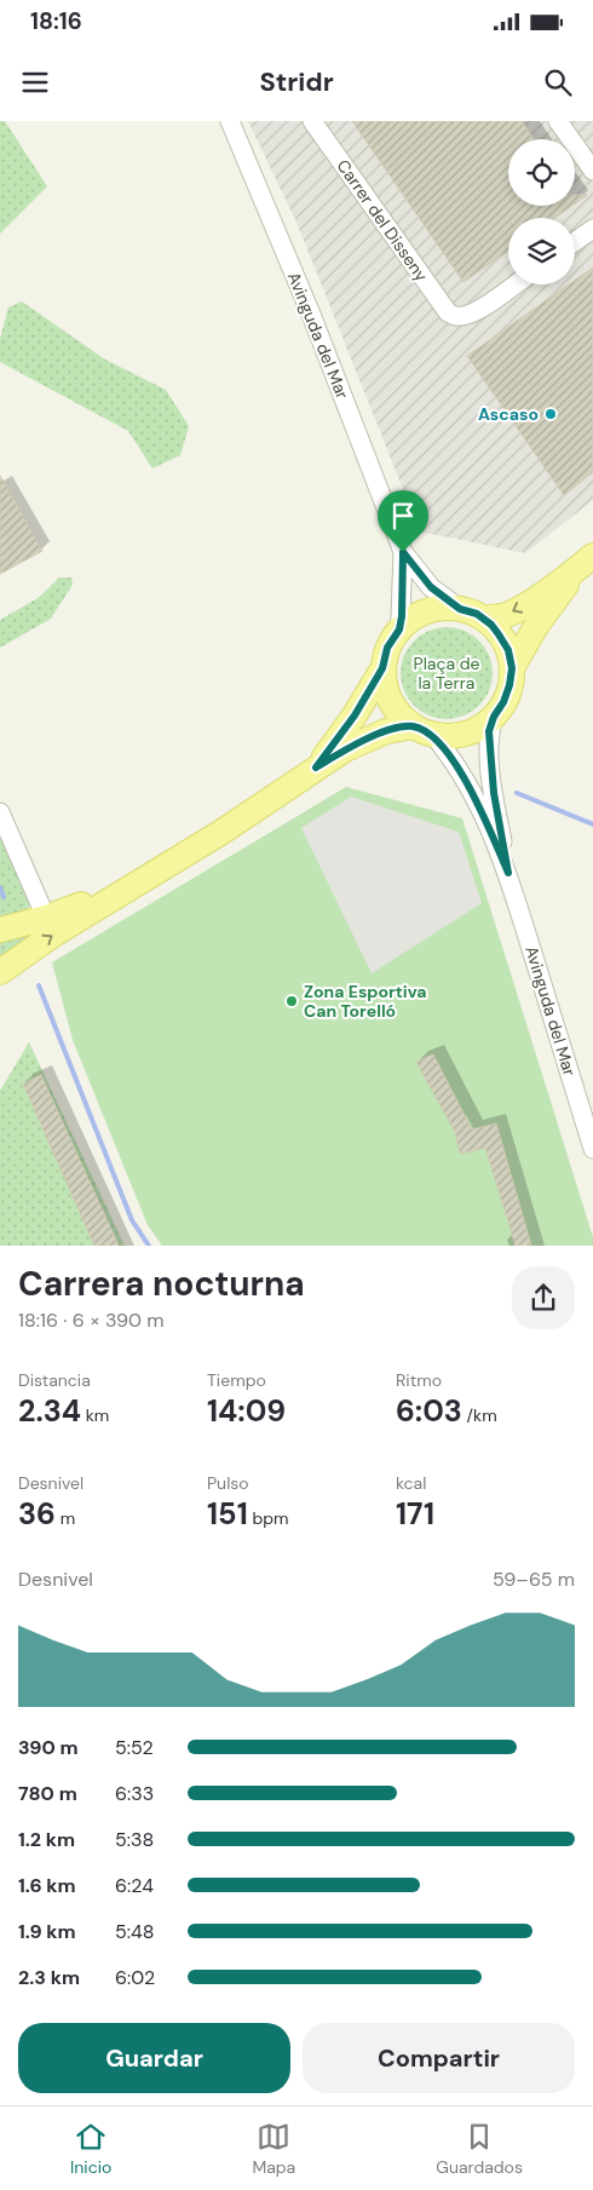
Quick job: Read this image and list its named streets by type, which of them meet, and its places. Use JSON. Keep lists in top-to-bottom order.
{
  "streets": {
    "street": ["Carrer del Disseny", "Avinguda del Mar"]
  },
  "parks": ["Plaça de la Terra"],
  "places": ["Ascaso", "Zona Esportiva Can Torelló"],
  "page": {
    "status": "18:16",
    "header": "Stridr",
    "heading": ["Carrera nocturna", "18:16 · 6 × 390 m"],
    "stats": [
      ["Distancia", "2.34 km"],
      ["Tiempo", "14:09"],
      ["Ritmo", "6:03 /km"],
      ["Desnivel", "36 m"],
      ["Pulso", "151 bpm"],
      ["kcal", "171"]
    ],
    "chart": ["Desnivel", "59–65 m"],
    "list": [
      {
        "name": "390 m",
        "note": "5:52"
      },
      {
        "name": "780 m",
        "note": "6:33"
      },
      {
        "name": "1.2 km",
        "note": "5:38"
      },
      {
        "name": "1.6 km",
        "note": "6:24"
      },
      {
        "name": "1.9 km",
        "note": "5:48"
      },
      {
        "name": "2.3 km",
        "note": "6:02"
      }
    ],
    "buttons": ["Guardar", "Compartir"],
    "tabs": ["Inicio", "Mapa", "Guardados"]
  }
}
